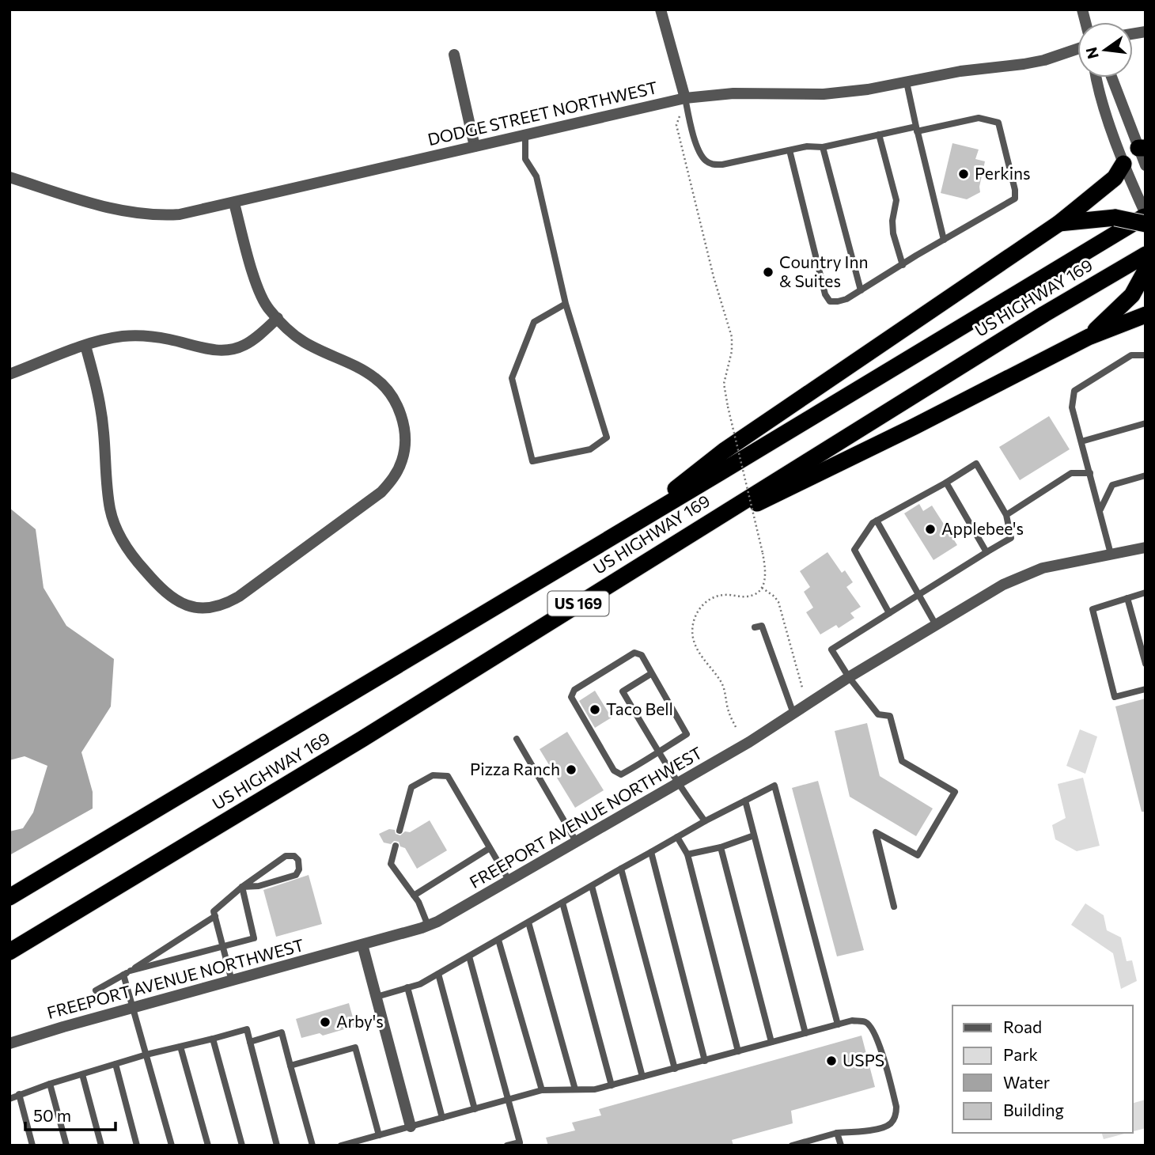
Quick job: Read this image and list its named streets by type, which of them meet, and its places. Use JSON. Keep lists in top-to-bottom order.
{
  "streets": {
    "highway": ["US HIGHWAY 169", "US 169"],
    "street": ["DODGE STREET NORTHWEST", "FREEPORT AVENUE NORTHWEST"]
  },
  "places": [
    "Perkins",
    "Country Inn & Suites",
    "Applebee's",
    "Taco Bell",
    "Pizza Ranch",
    "Arby's",
    "USPS"
  ],
  "legend": [
    "Road",
    "Park",
    "Water",
    "Building"
  ],
  "scale_bar": "50 m",
  "north": "left"
}
